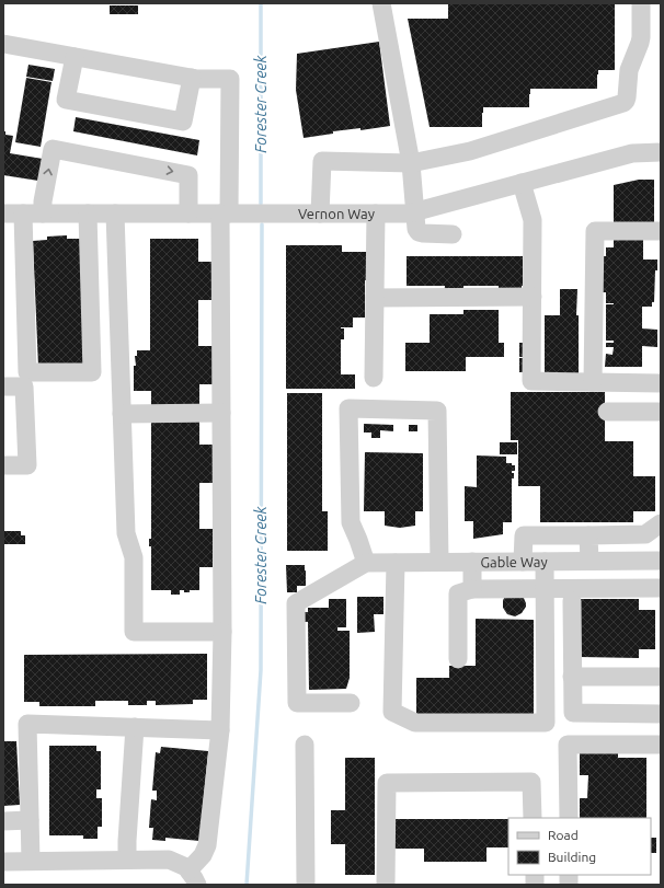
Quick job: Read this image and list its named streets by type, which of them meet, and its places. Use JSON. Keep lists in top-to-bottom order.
{
  "streets": {
    "street": ["Vernon Way", "Gable Way"]
  },
  "water": ["Forester Creek"],
  "legend": ["Road", "Building"]
}
